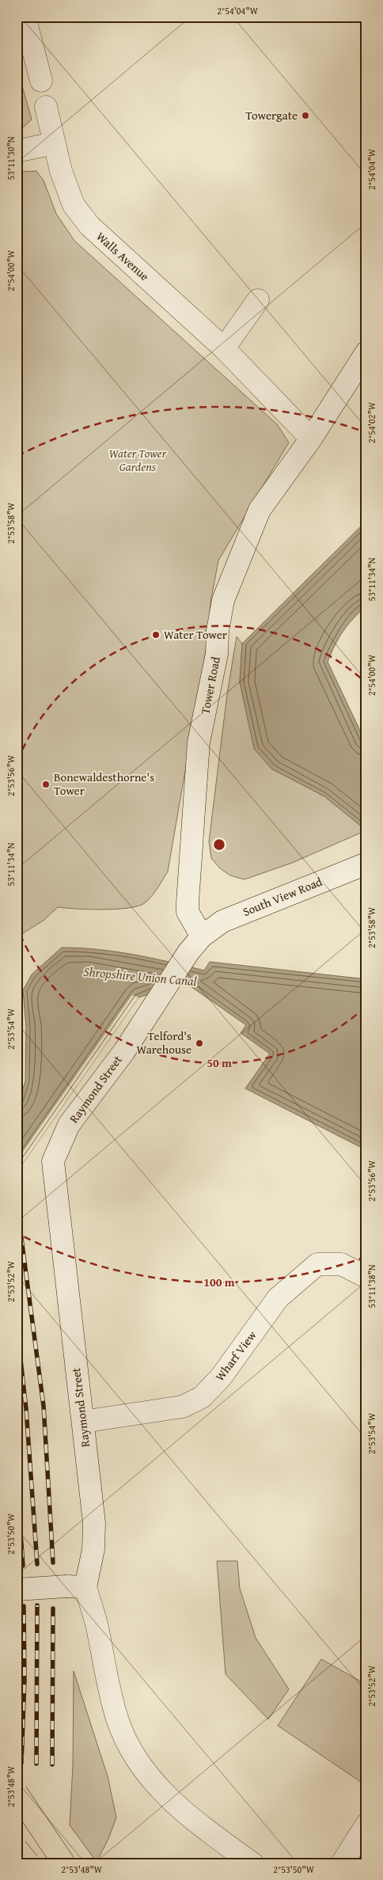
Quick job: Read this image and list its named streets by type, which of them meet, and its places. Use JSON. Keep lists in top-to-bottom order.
{
  "streets": {
    "street": [
      "Walls Avenue",
      "Tower Road",
      "South View Road",
      "Raymond Street",
      "Wharf View"
    ]
  },
  "crossings": [
    ["Walls Avenue", "Tower Road"],
    ["Tower Road", "South View Road"],
    ["Tower Road", "Raymond Street"],
    ["South View Road", "Raymond Street"],
    ["Raymond Street", "Wharf View"]
  ],
  "water": ["Shropshire Union Canal"],
  "parks": ["Water Tower Gardens"],
  "places": [
    "Towergate",
    "Water Tower",
    "Bonewaldesthorne's Tower",
    "Telford's Warehouse"
  ],
  "coordinates": [
    "2°54'04\"W",
    "53°11'30\"N",
    "2°54'00\"W",
    "2°54'02\"W",
    "2°53'58\"W",
    "53°11'34\"N",
    "2°53'56\"W",
    "2°53'54\"W",
    "2°53'52\"W",
    "53°11'38\"N",
    "2°53'50\"W",
    "2°53'48\"W"
  ],
  "rings": ["50 m", "100 m"]
}
